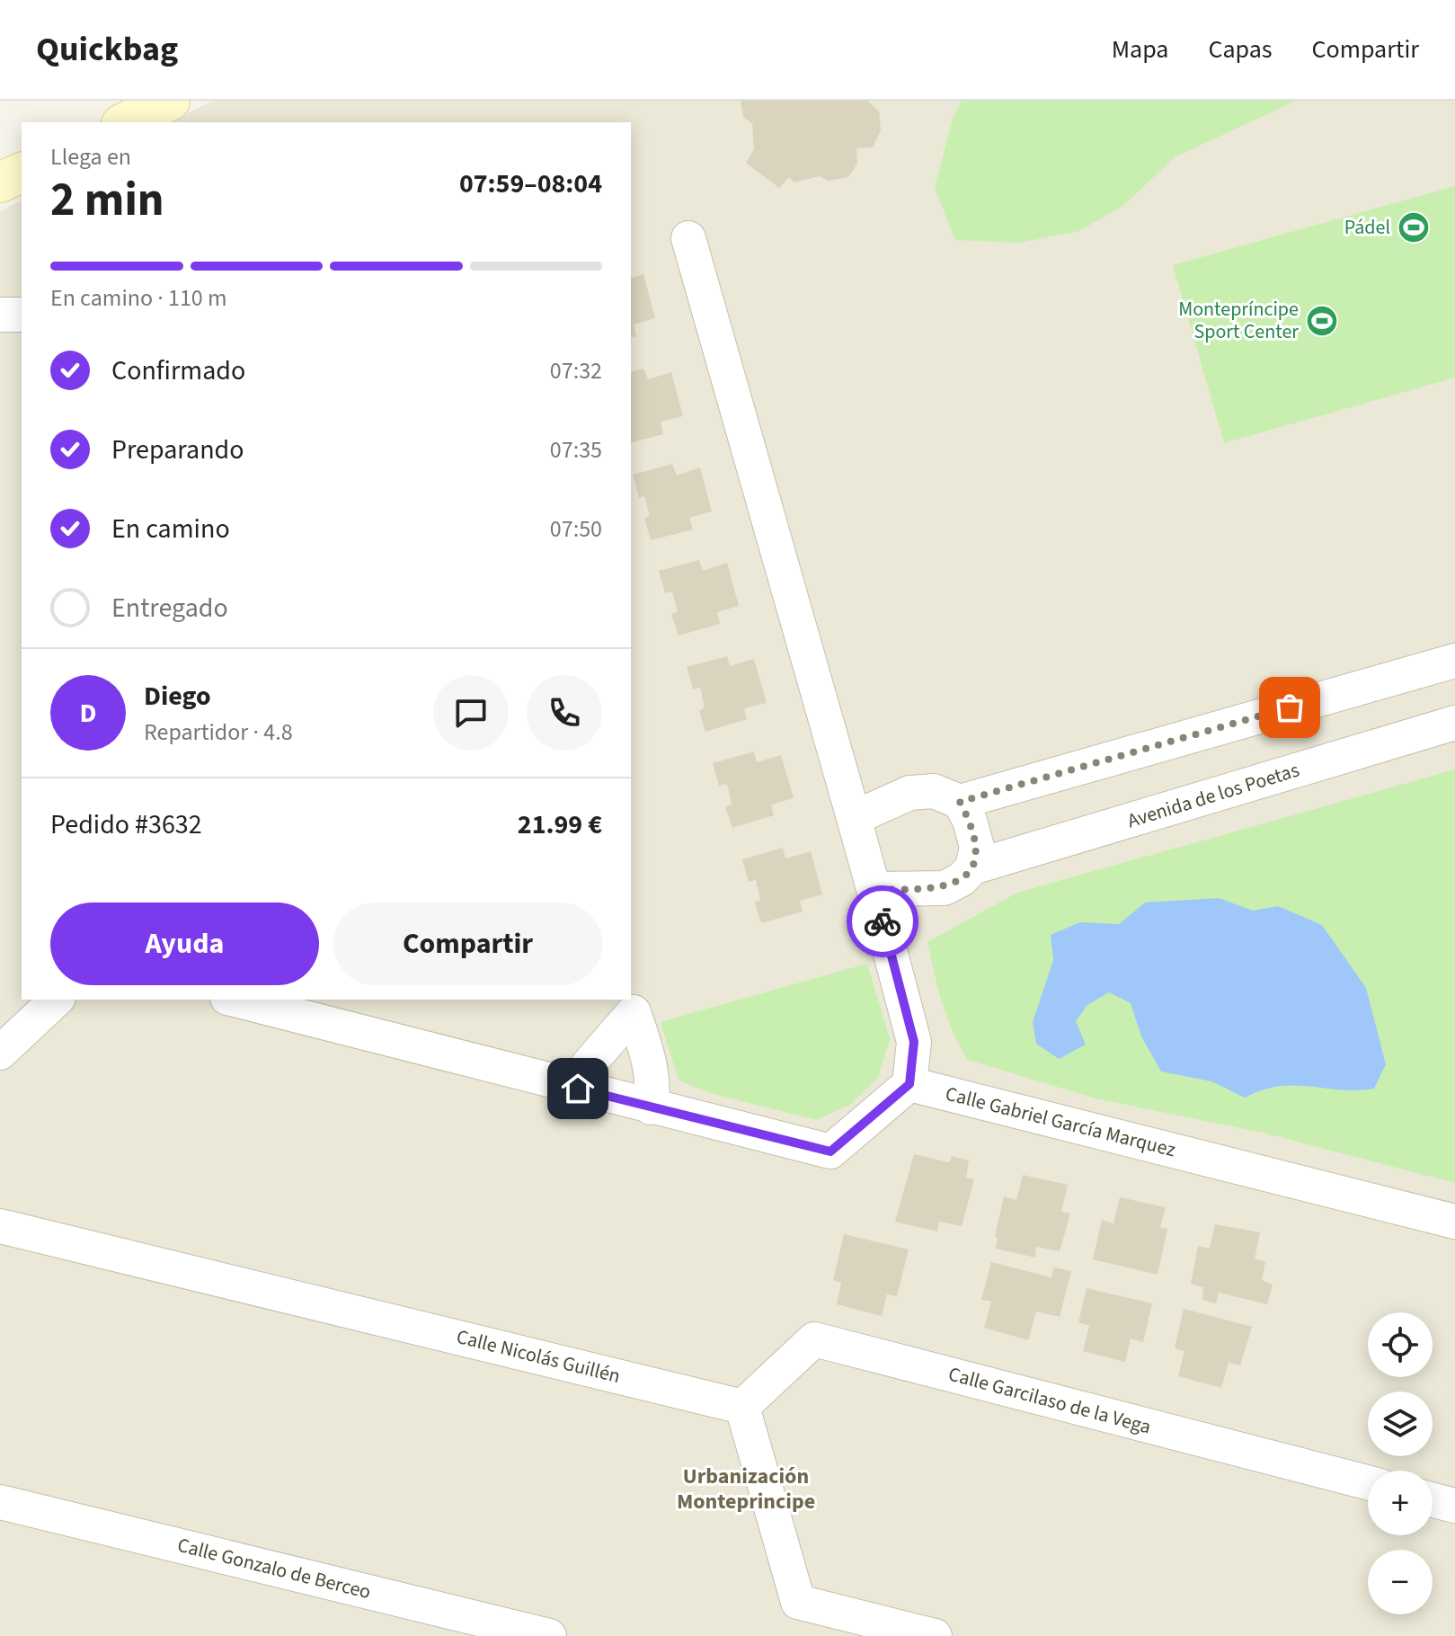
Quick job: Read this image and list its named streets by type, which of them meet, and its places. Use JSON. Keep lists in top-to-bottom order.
{
  "streets": {
    "street": [
      "Avenida de los Poetas",
      "Calle Gabriel García Marquez",
      "Calle Nicolás Guillén",
      "Calle Garcilaso de la Vega",
      "Calle Gonzalo de Berceo"
    ]
  },
  "crossings": [
    ["Calle Nicolás Guillén", "Calle Garcilaso de la Vega"]
  ],
  "districts": ["Urbanización Monteprincipe"],
  "places": {
    "sports": ["Pádel", "Montepríncipe Sport Center"]
  },
  "page": {
    "header": "Quickbag",
    "nav": ["Mapa", "Capas", "Compartir"],
    "heading": ["2 min", "Llega en", "07:59–08:04"],
    "panel": [
      "Diego",
      "Repartidor · 4.8",
      "Pedido #3632",
      "21.99 €"
    ],
    "bar": "En camino · 110 m",
    "list": [
      ["Confirmado", "07:32"],
      ["Preparando", "07:35"],
      ["En camino", "07:50"],
      "Entregado"
    ],
    "round": "D",
    "buttons": ["Ayuda", "Compartir"],
    "map_buttons": ["+", "−"]
  }
}
